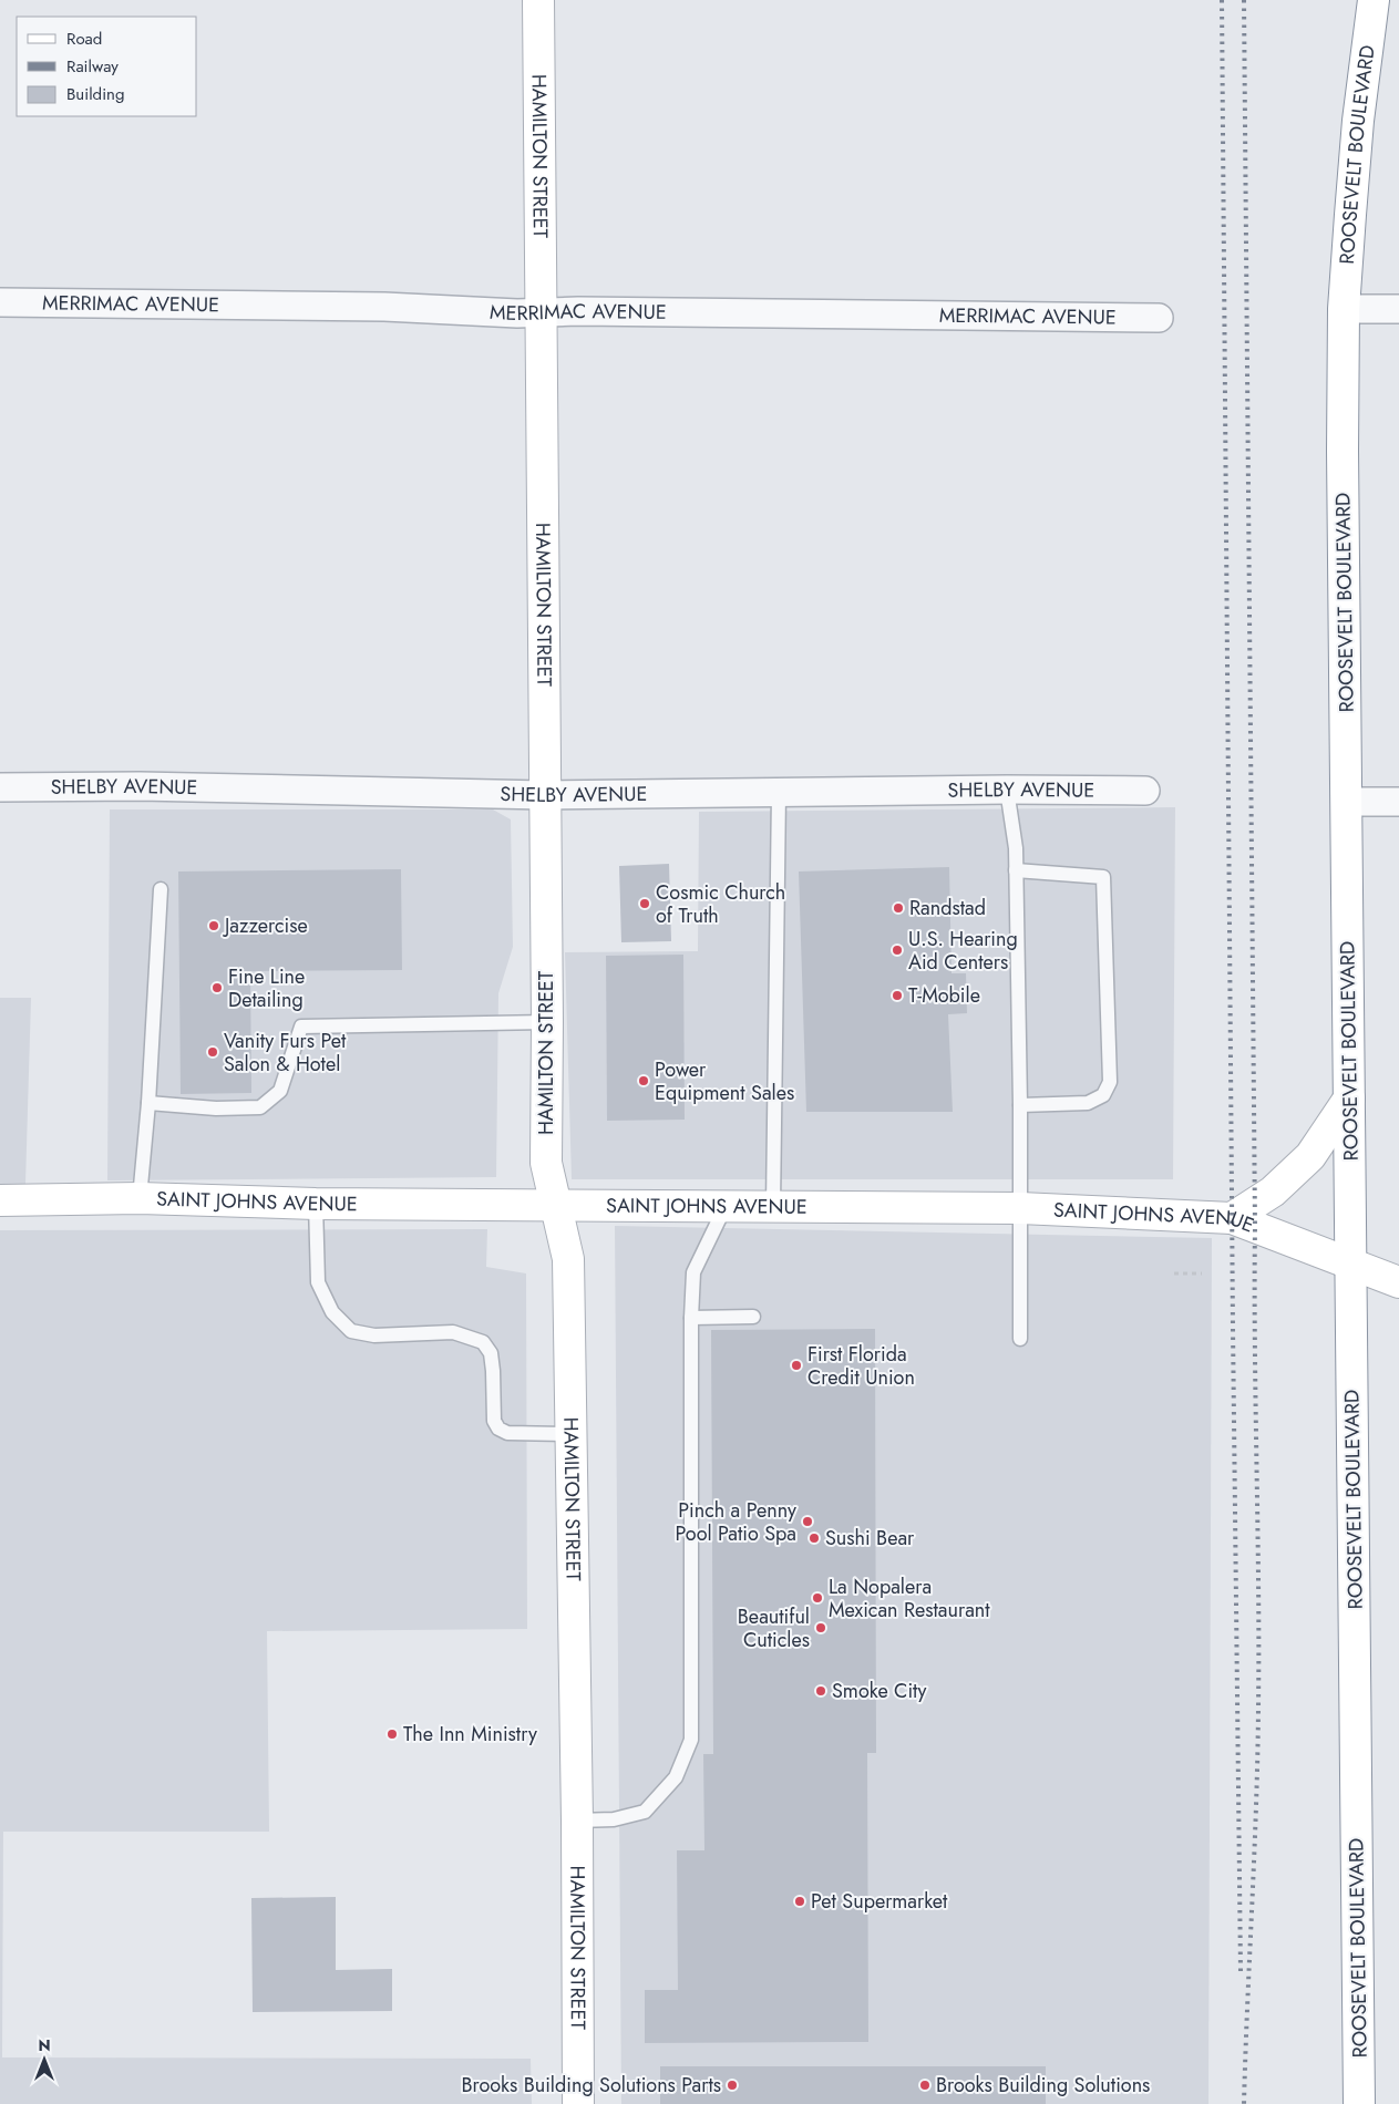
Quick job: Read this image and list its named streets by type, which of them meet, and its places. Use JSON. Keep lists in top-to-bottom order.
{
  "streets": {
    "main road": ["ROOSEVELT BOULEVARD", "HAMILTON STREET", "SAINT JOHNS AVENUE"],
    "street": ["MERRIMAC AVENUE", "SHELBY AVENUE"]
  },
  "crossings": [
    ["ROOSEVELT BOULEVARD", "SAINT JOHNS AVENUE"],
    ["HAMILTON STREET", "MERRIMAC AVENUE"],
    ["HAMILTON STREET", "SHELBY AVENUE"],
    ["HAMILTON STREET", "SAINT JOHNS AVENUE"]
  ],
  "places": [
    "Cosmic Church of Truth",
    "Randstad",
    "Jazzercise",
    "U.S. Hearing Aid Centers",
    "Fine Line Detailing",
    "T-Mobile",
    "Vanity Furs Pet Salon & Hotel",
    "Power Equipment Sales",
    "First Florida Credit Union",
    "Pinch a Penny Pool Patio Spa",
    "Sushi Bear",
    "La Nopalera Mexican Restaurant",
    "Beautiful Cuticles",
    "Smoke City",
    "The Inn Ministry",
    "Pet Supermarket",
    "Brooks Building Solutions Parts",
    "Brooks Building Solutions"
  ],
  "legend": ["Road", "Railway", "Building"],
  "north": "top"
}
